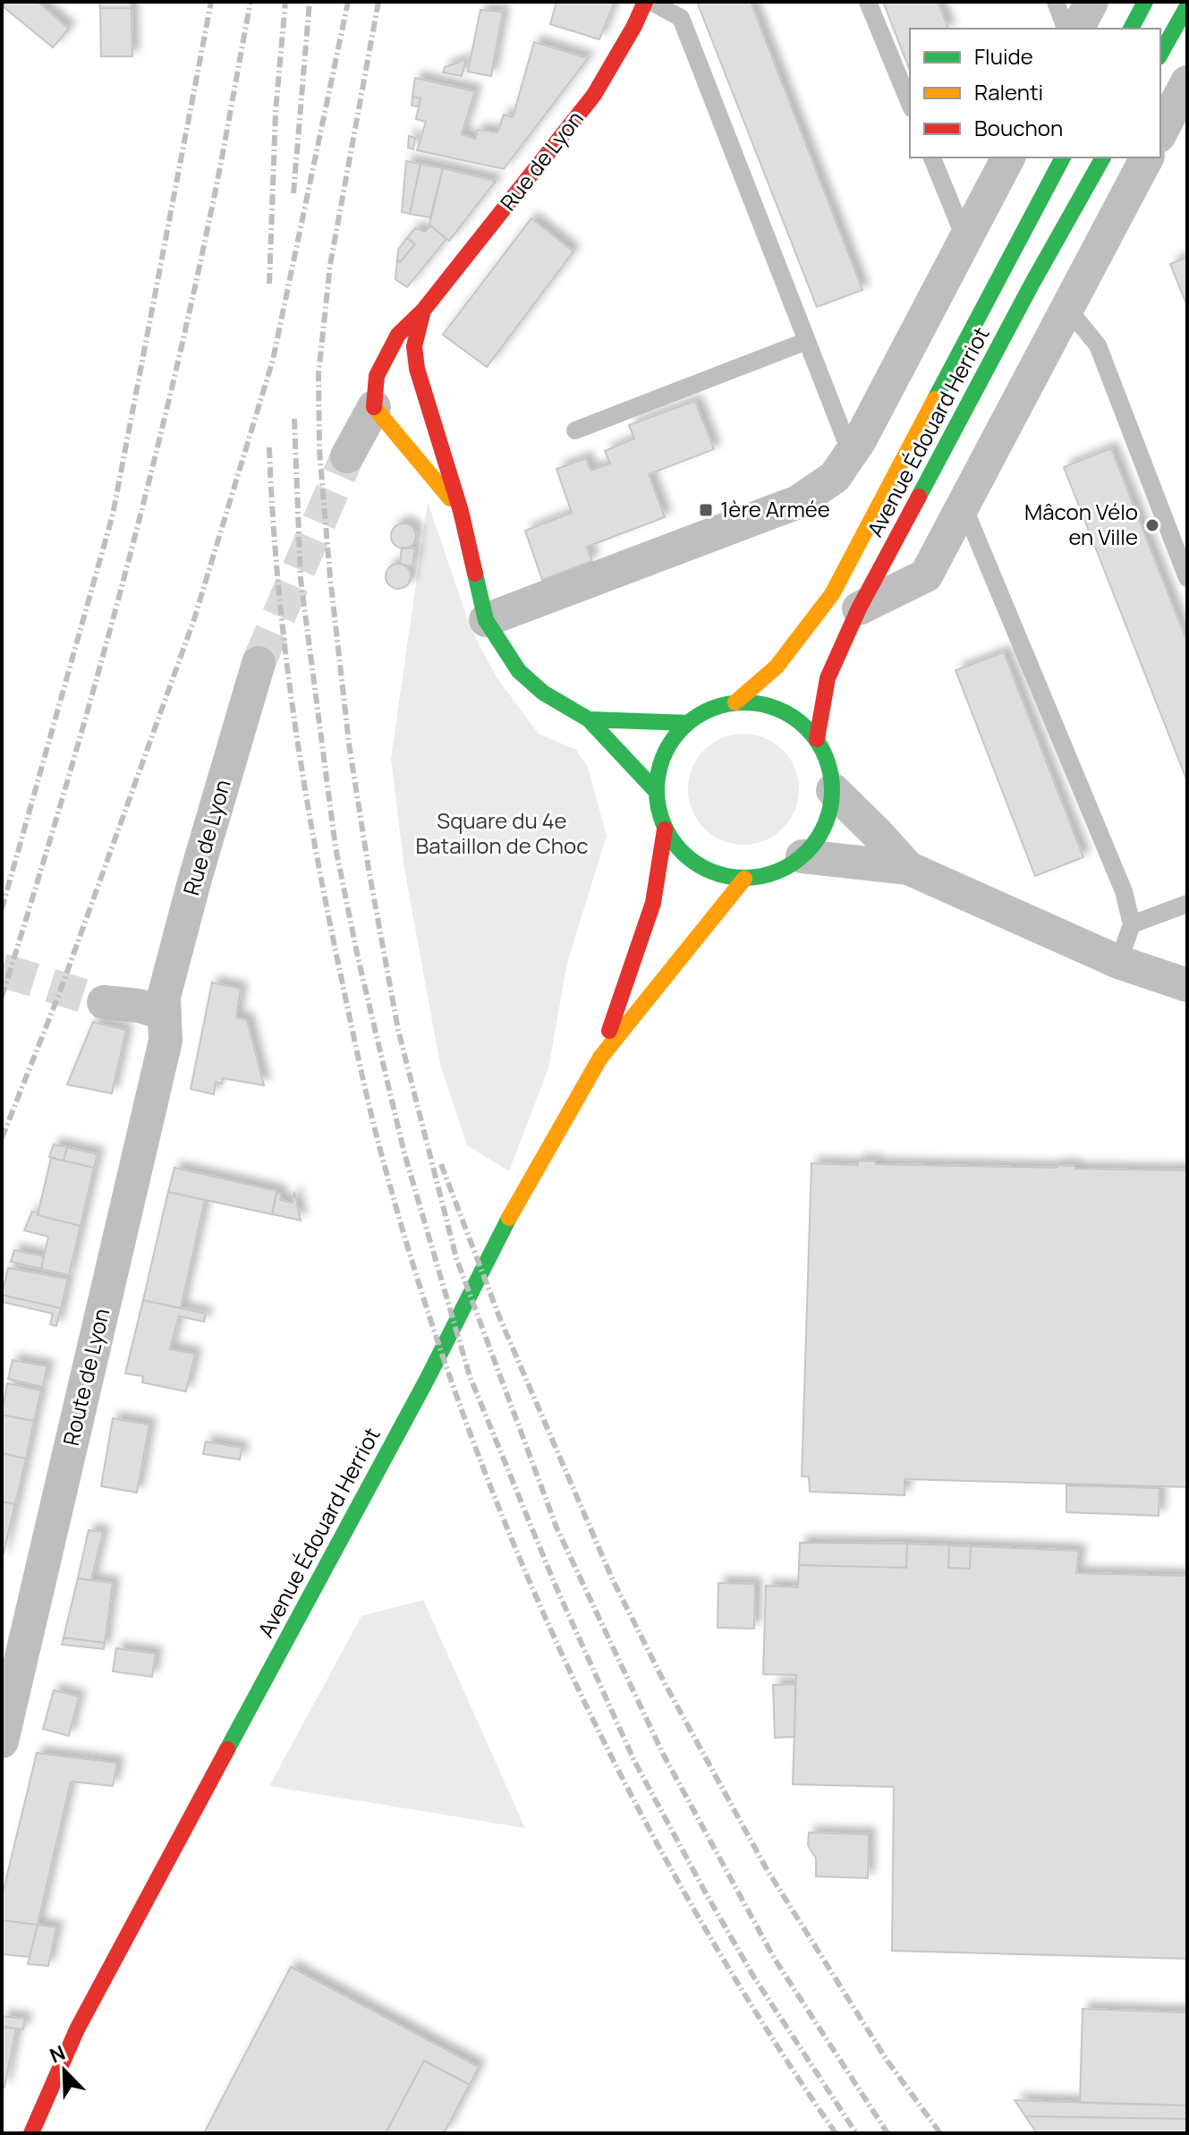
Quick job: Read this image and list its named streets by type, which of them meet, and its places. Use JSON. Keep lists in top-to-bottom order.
{
  "streets": {
    "main road": ["Rue de Lyon", "Avenue Édouard Herriot"],
    "street": ["Route de Lyon"]
  },
  "crossings": [
    ["Rue de Lyon", "Route de Lyon"]
  ],
  "parks": ["Square du 4e Bataillon de Choc"],
  "places": {
    "transit": ["1ère Armée"],
    "other": ["Mâcon Vélo en Ville"]
  },
  "legend": ["Fluide", "Ralenti", "Bouchon"],
  "north": "top left"
}
